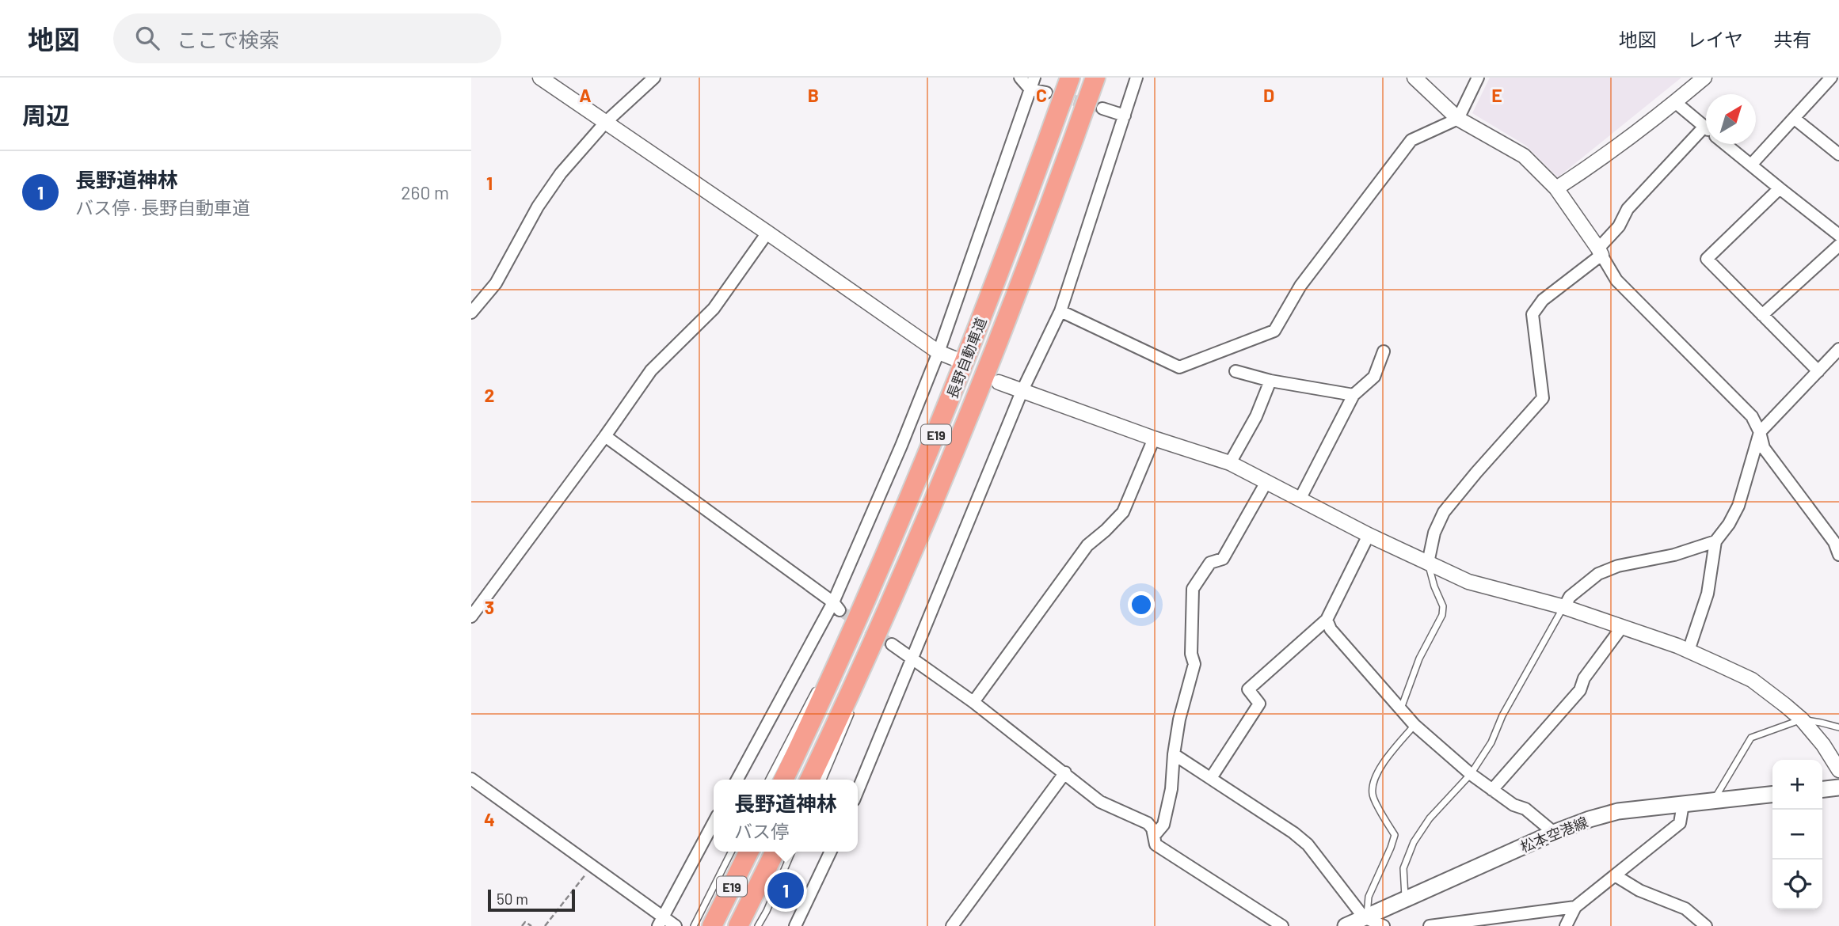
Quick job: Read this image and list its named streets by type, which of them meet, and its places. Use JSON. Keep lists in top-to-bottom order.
{
  "streets": {
    "highway": ["長野自動車道", "E19"],
    "main road": ["松本空港線"]
  },
  "scale_bar": "50 m",
  "north": "top right",
  "page": {
    "header": "地図",
    "search": "ここで検索",
    "nav": ["地図", "レイヤ", "共有"],
    "heading": "周辺",
    "list": [
      {
        "mark": "1",
        "name": "長野道神林",
        "note": "バス停 · 長野自動車道",
        "value": "260 m"
      }
    ],
    "map_buttons": ["+", "−"],
    "popup": ["長野道神林", "バス停"],
    "pins": "1",
    "scale": "50 m"
  },
  "grid": {
    "columns": [
      "A",
      "B",
      "C",
      "D",
      "E"
    ],
    "rows": [
      "1",
      "2",
      "3",
      "4"
    ]
  }
}
